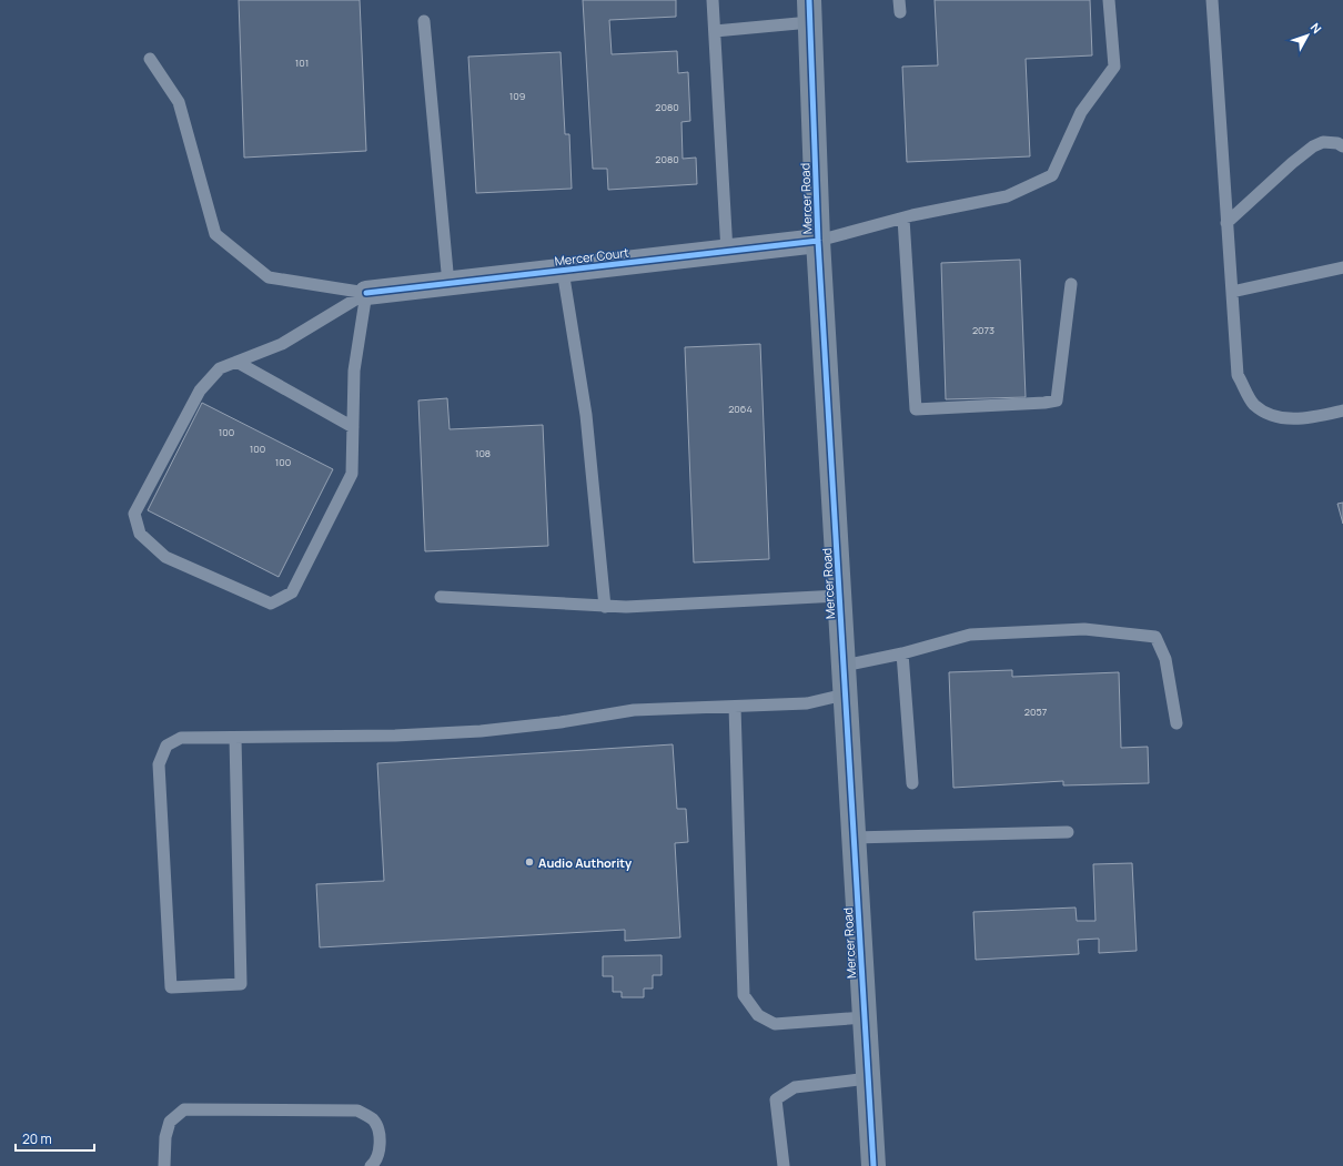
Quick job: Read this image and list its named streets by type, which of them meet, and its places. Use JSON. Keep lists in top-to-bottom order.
{
  "streets": {
    "street": ["Mercer Road", "Mercer Court"]
  },
  "crossings": [
    ["Mercer Road", "Mercer Court"]
  ],
  "places": ["Audio Authority"],
  "house_numbers": [
    "101",
    "109",
    "2080",
    "2080",
    "2073",
    "2064",
    "100",
    "100",
    "108",
    "100",
    "2057"
  ],
  "scale_bar": "20 m",
  "north": "top right"
}
